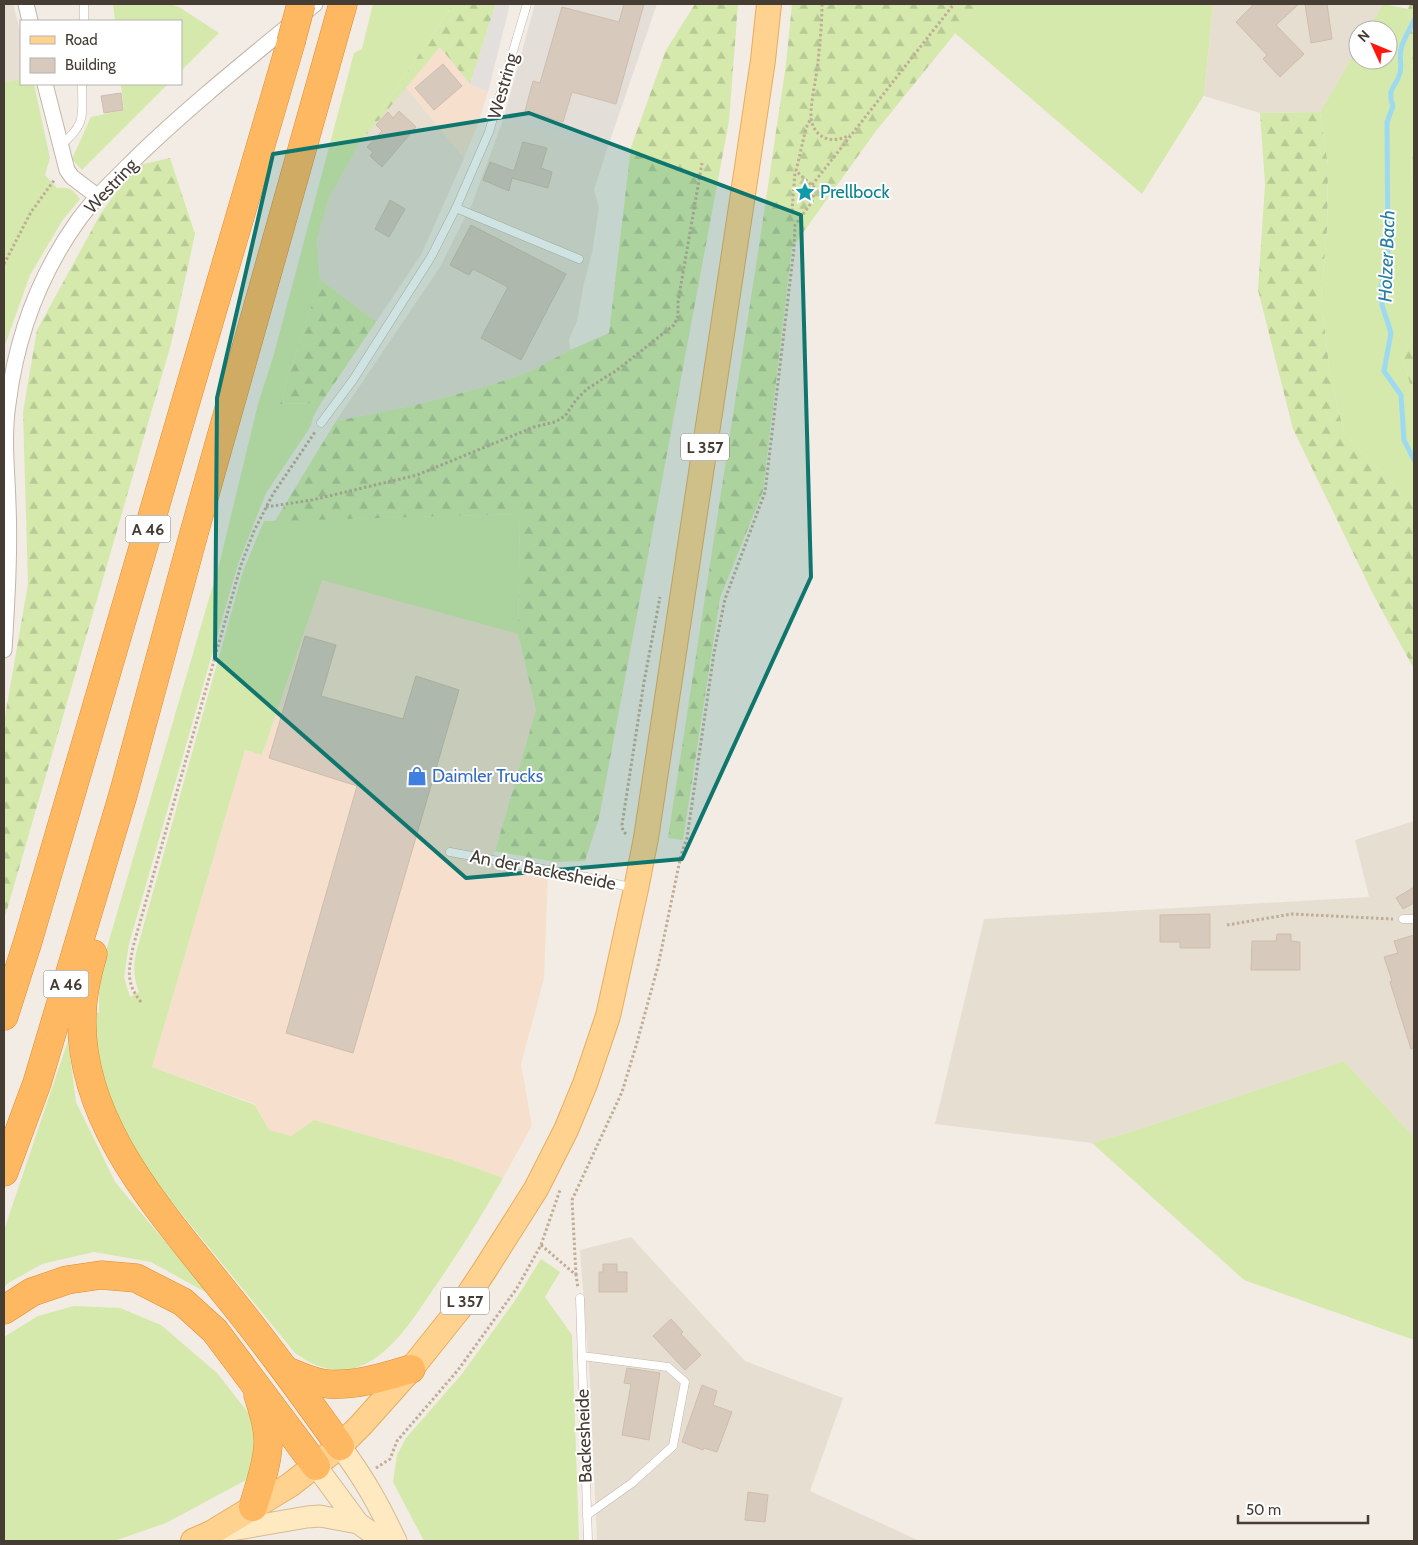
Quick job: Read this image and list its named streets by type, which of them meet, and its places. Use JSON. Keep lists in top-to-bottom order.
{
  "streets": {
    "highway": ["A 46"],
    "main road": ["L 357"],
    "street": ["Westring"],
    "lane": ["An der Backesheide", "Backesheide"]
  },
  "crossings": [
    ["L 357", "An der Backesheide"]
  ],
  "water": ["Holzer Bach"],
  "places": {
    "place": ["Prellbock"],
    "shop": ["Daimler Trucks"]
  },
  "legend": ["Road", "Building"],
  "scale_bar": "50 m",
  "north": "top left"
}
